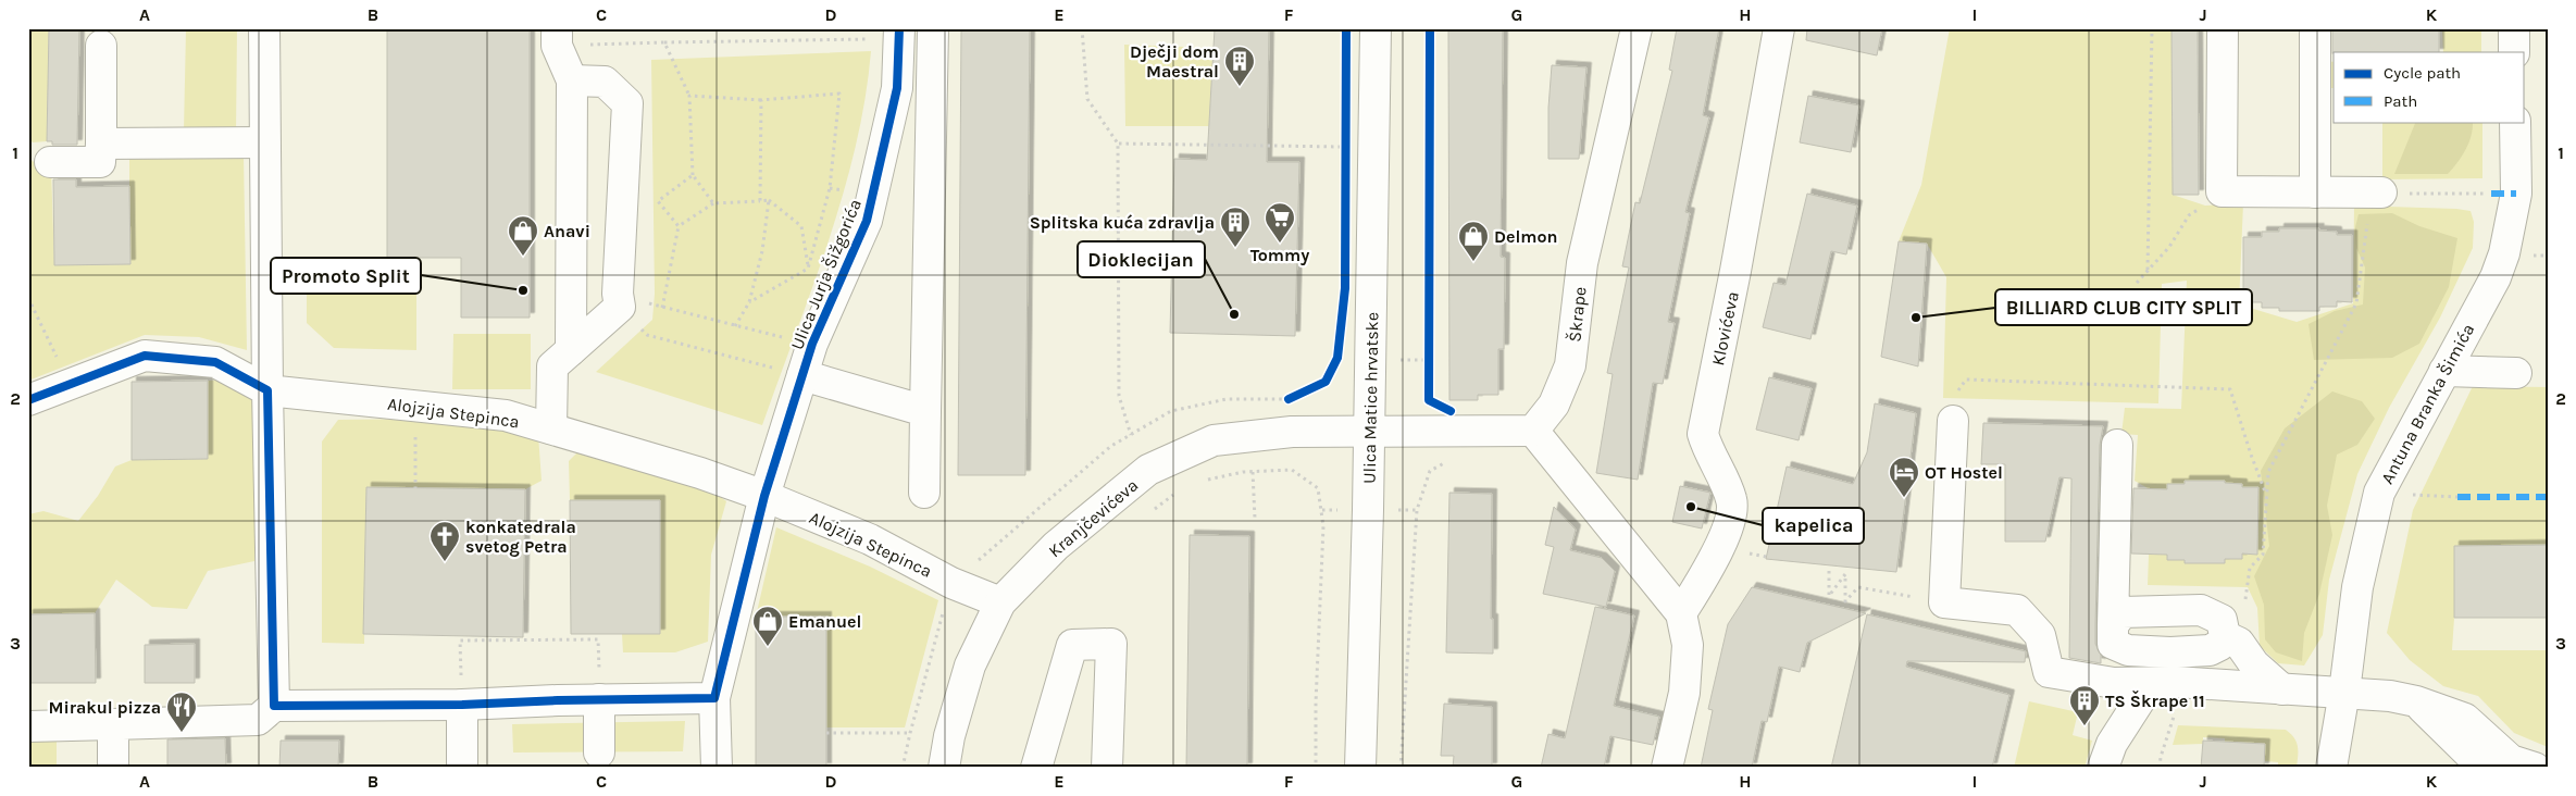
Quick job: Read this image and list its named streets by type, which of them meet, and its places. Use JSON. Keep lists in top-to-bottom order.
{
  "streets": {
    "street": [
      "Ulica Jurja Šižgorića",
      "Škrape",
      "Klovićeva",
      "Ulica Matice hrvatske",
      "Antuna Branka Šimića",
      "Alojzija Stepinca",
      "Kranjčevićeva"
    ]
  },
  "crossings": [
    ["Ulica Jurja Šižgorića", "Alojzija Stepinca"],
    ["Ulica Matice hrvatske", "Kranjčevićeva"],
    ["Alojzija Stepinca", "Kranjčevićeva"]
  ],
  "places": {
    "building": ["Dječji dom Maestral", "Splitska kuća zdravlja", "TS Škrape 11"],
    "supermarket": ["Tommy"],
    "shop": ["Anavi", "Delmon", "Emanuel"],
    "other": [
      "Promoto Split",
      "Dioklecijan",
      "BILLIARD CLUB CITY SPLIT",
      "kapelica"
    ],
    "hotel": ["OT Hostel"],
    "church": ["konkatedrala svetog Petra"],
    "restaurant": ["Mirakul pizza"]
  },
  "legend": ["Cycle path", "Path"],
  "grid": {
    "columns": [
      "A",
      "B",
      "C",
      "D",
      "E",
      "F",
      "G",
      "H",
      "I",
      "J",
      "K"
    ],
    "rows": ["1", "2", "3"]
  }
}
